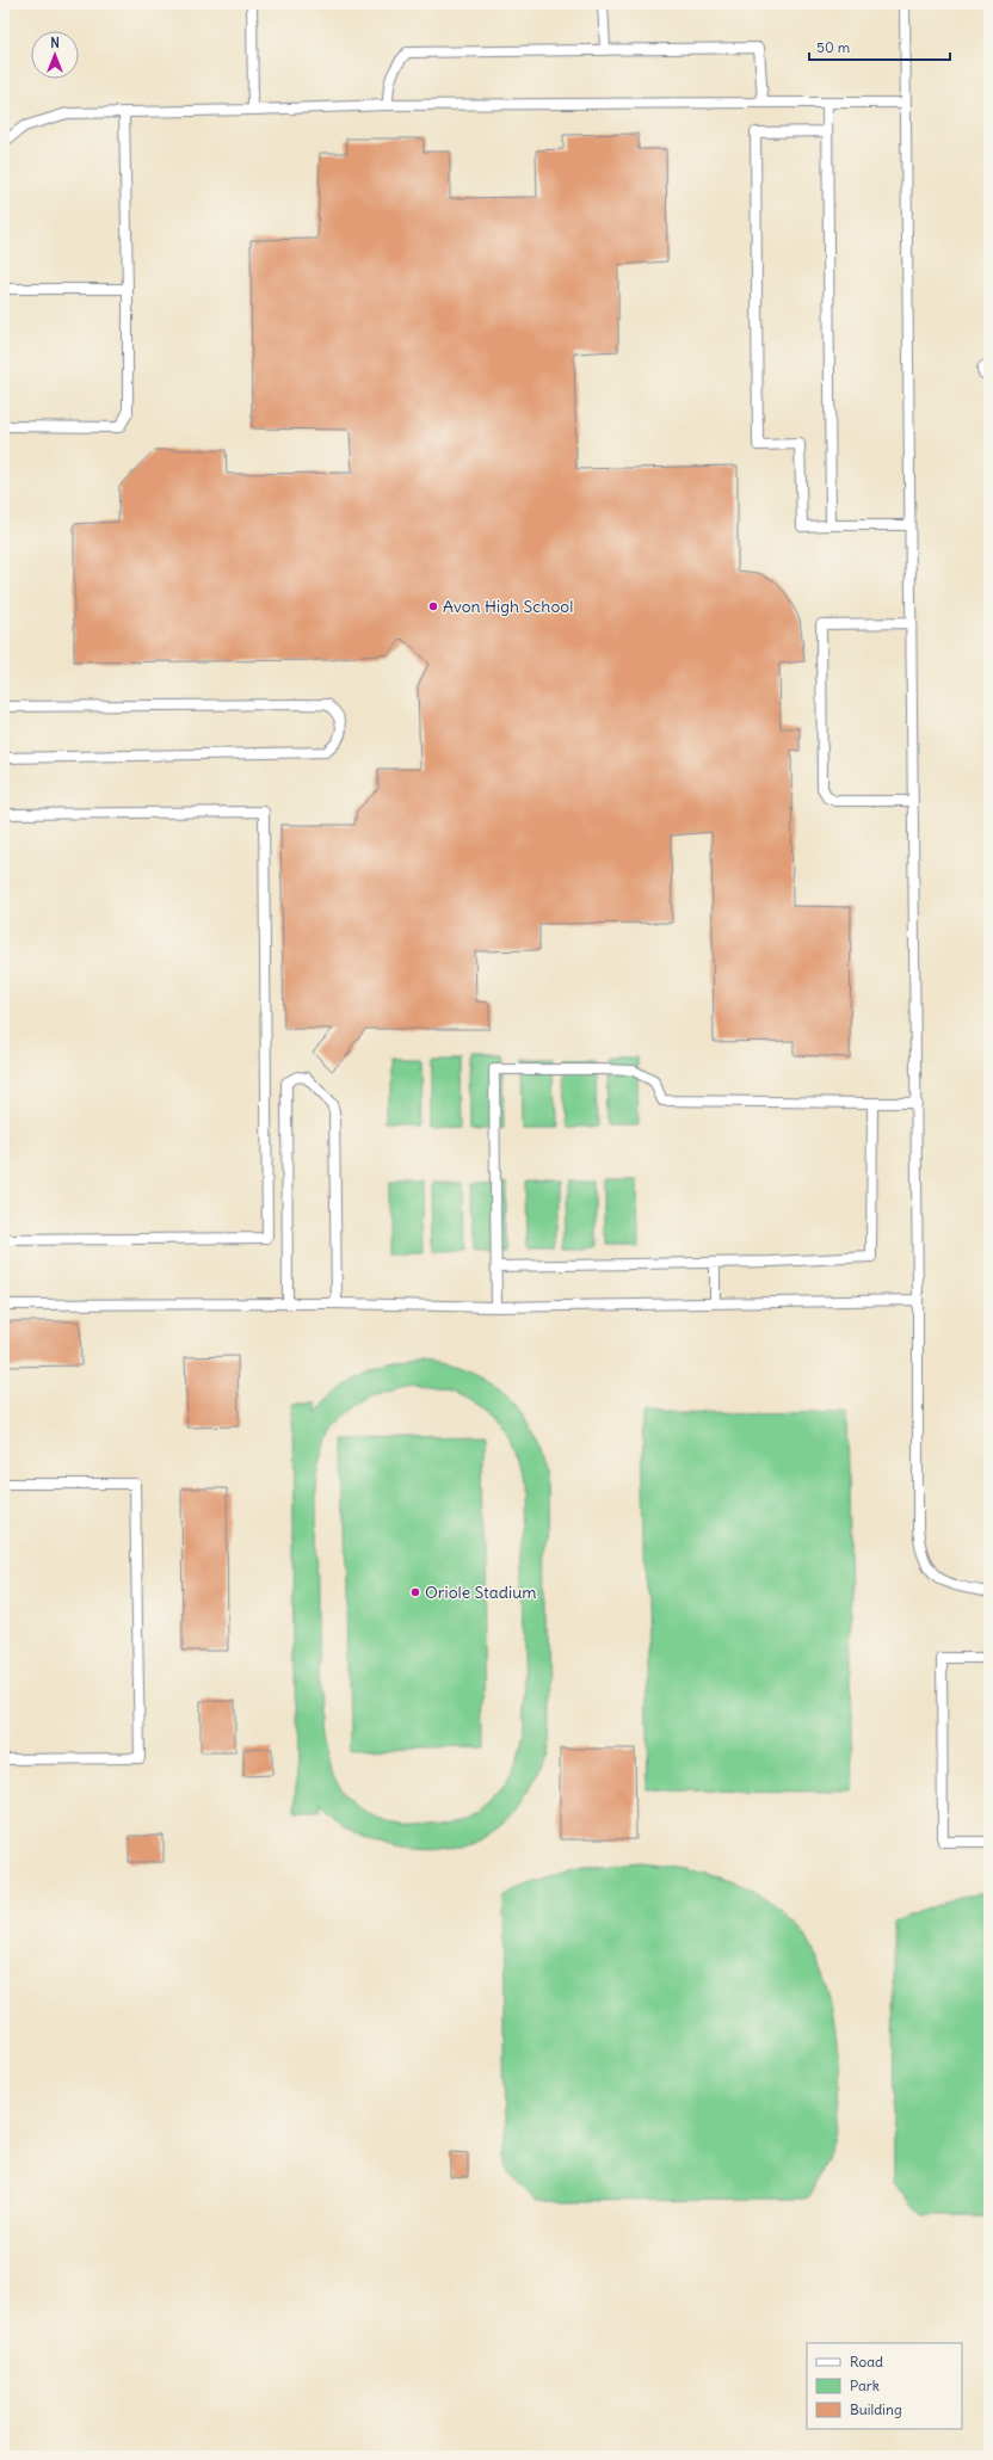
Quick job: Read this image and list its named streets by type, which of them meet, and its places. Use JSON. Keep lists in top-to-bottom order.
{
  "places": ["Avon High School", "Oriole Stadium"],
  "legend": ["Road", "Park", "Building"],
  "scale_bar": "50 m",
  "north": "top"
}
